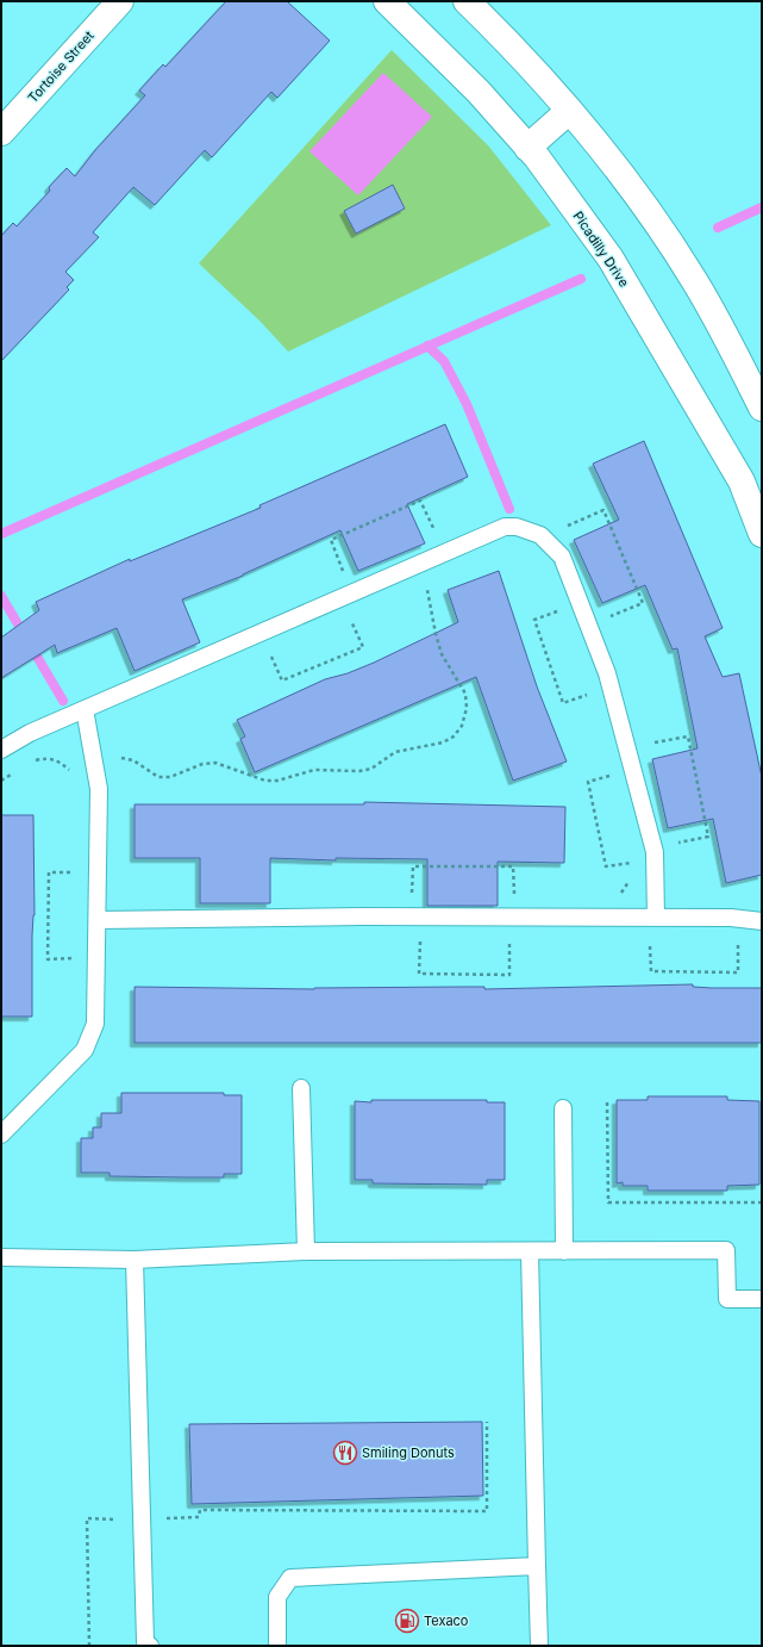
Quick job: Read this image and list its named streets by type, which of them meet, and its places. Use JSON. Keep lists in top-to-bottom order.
{
  "streets": {
    "street": ["Tortoise Street", "Picadilly Drive"]
  },
  "places": {
    "restaurant": ["Smiling Donuts"],
    "fuel station": ["Texaco"]
  }
}
